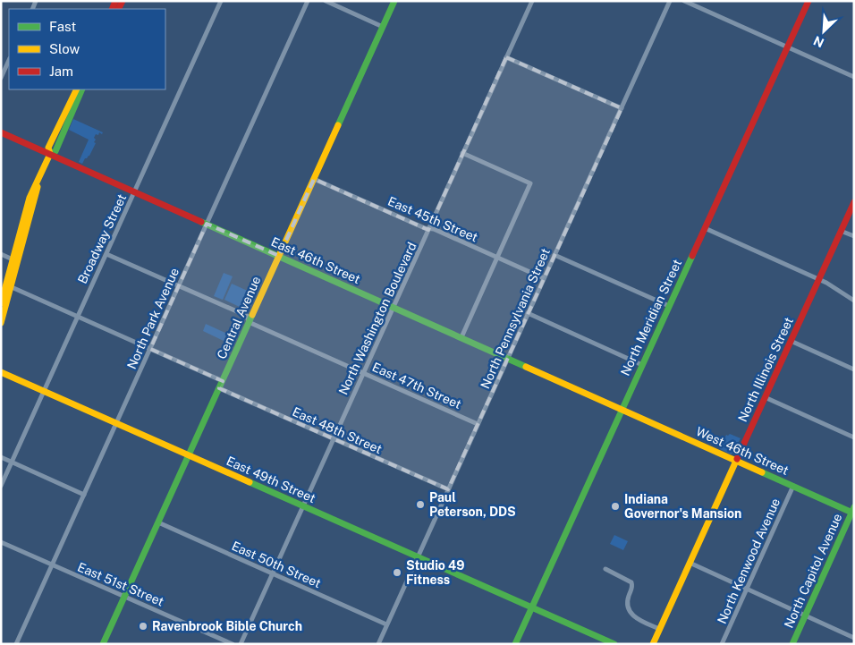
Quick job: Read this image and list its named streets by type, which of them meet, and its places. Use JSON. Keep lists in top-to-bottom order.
{
  "streets": {
    "main road": [
      "East 46th Street",
      "Central Avenue",
      "North Meridian Street",
      "North Illinois Street",
      "West 46th Street",
      "East 49th Street",
      "North Capitol Avenue"
    ],
    "street": [
      "East 45th Street",
      "Broadway Street",
      "North Park Avenue",
      "North Washington Boulevard",
      "North Pennsylvania Street",
      "East 47th Street",
      "East 48th Street",
      "North Kenwood Avenue",
      "East 50th Street",
      "East 51st Street"
    ]
  },
  "crossings": [
    ["East 45th Street", "Central Avenue"],
    ["East 45th Street", "North Washington Boulevard"],
    ["East 45th Street", "North Pennsylvania Street"],
    ["Broadway Street", "East 46th Street"],
    ["Broadway Street", "East 47th Street"],
    ["Broadway Street", "East 49th Street"],
    ["East 46th Street", "Central Avenue"],
    ["East 46th Street", "North Meridian Street"],
    ["East 46th Street", "North Park Avenue"],
    ["East 46th Street", "North Washington Boulevard"],
    ["East 46th Street", "North Pennsylvania Street"],
    ["East 46th Street", "West 46th Street"],
    ["Central Avenue", "East 47th Street"],
    ["Central Avenue", "East 48th Street"],
    ["Central Avenue", "East 49th Street"],
    ["Central Avenue", "East 50th Street"],
    ["Central Avenue", "East 51st Street"],
    ["North Meridian Street", "West 46th Street"],
    ["North Meridian Street", "East 49th Street"],
    ["North Park Avenue", "East 47th Street"],
    ["North Park Avenue", "East 49th Street"],
    ["North Park Avenue", "East 51st Street"],
    ["North Washington Boulevard", "East 47th Street"],
    ["North Washington Boulevard", "East 48th Street"],
    ["North Washington Boulevard", "East 49th Street"],
    ["North Washington Boulevard", "East 50th Street"],
    ["North Pennsylvania Street", "East 47th Street"],
    ["North Pennsylvania Street", "East 48th Street"],
    ["North Pennsylvania Street", "East 49th Street"],
    ["North Pennsylvania Street", "East 50th Street"],
    ["North Illinois Street", "West 46th Street"],
    ["West 46th Street", "North Kenwood Avenue"],
    ["West 46th Street", "North Capitol Avenue"]
  ],
  "places": [
    "Paul Peterson, DDS",
    "Indiana Governor's Mansion",
    "Studio 49 Fitness",
    "Ravenbrook Bible Church"
  ],
  "legend": ["Fast", "Slow", "Jam"],
  "north": "bottom left"
}
